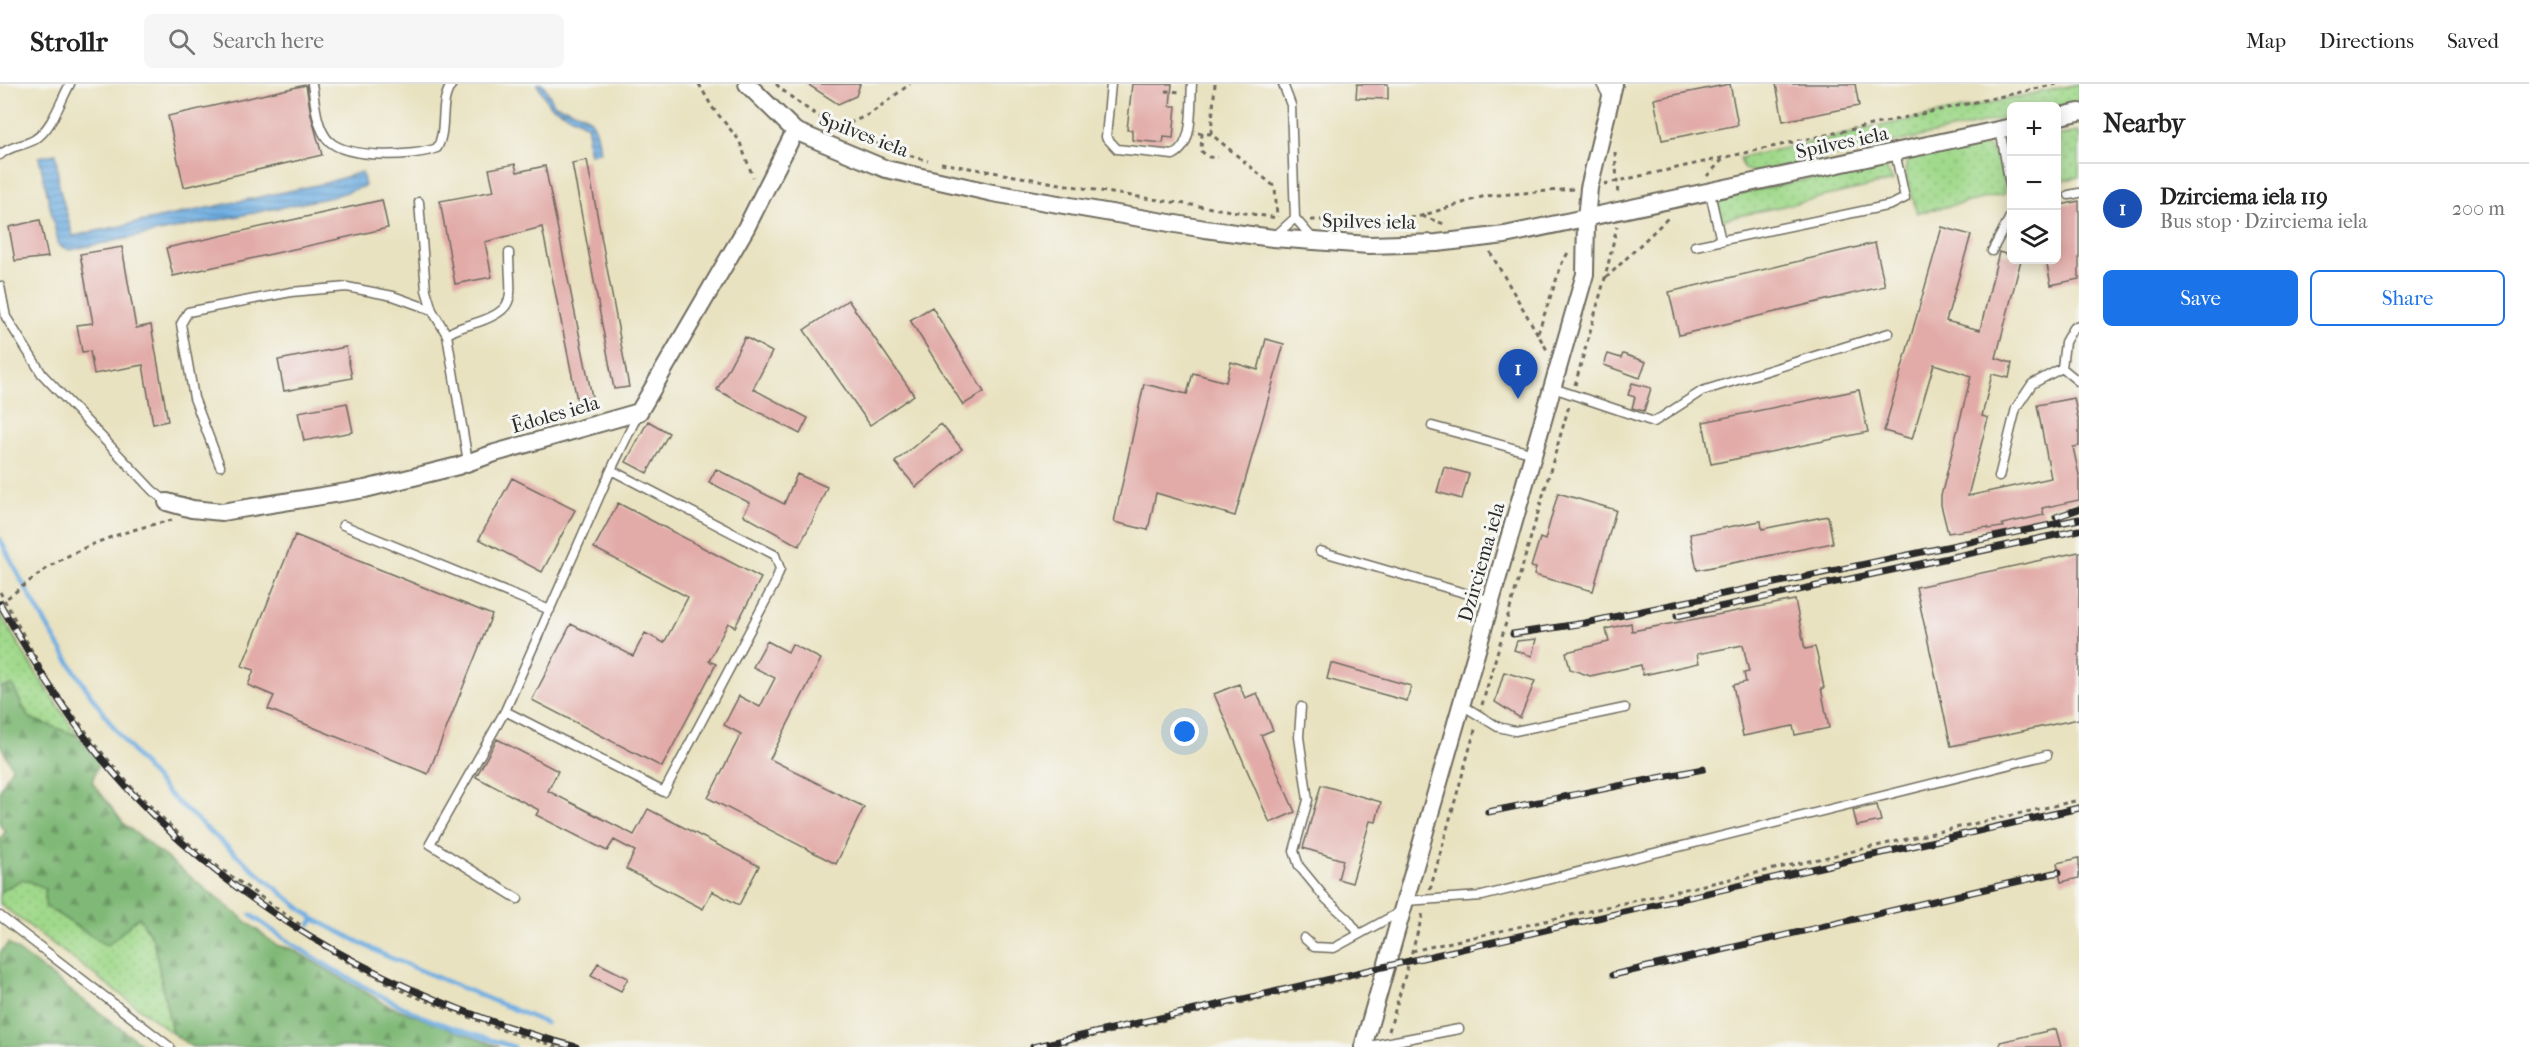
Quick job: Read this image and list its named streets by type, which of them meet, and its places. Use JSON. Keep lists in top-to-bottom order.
{
  "streets": {
    "street": ["Spilves iela", "Ēdoles iela", "Dzirciema iela"]
  },
  "crossings": [
    ["Spilves iela", "Dzirciema iela"]
  ],
  "page": {
    "header": "Strollr",
    "search": "Search here",
    "nav": ["Map", "Directions", "Saved"],
    "heading": "Nearby",
    "map_buttons": ["+", "−"],
    "list": [
      {
        "mark": "1",
        "name": "Dzirciema iela 119",
        "note": "Bus stop · Dzirciema iela",
        "value": "200 m"
      }
    ],
    "buttons": ["Save", "Share"],
    "pins": "1"
  }
}
